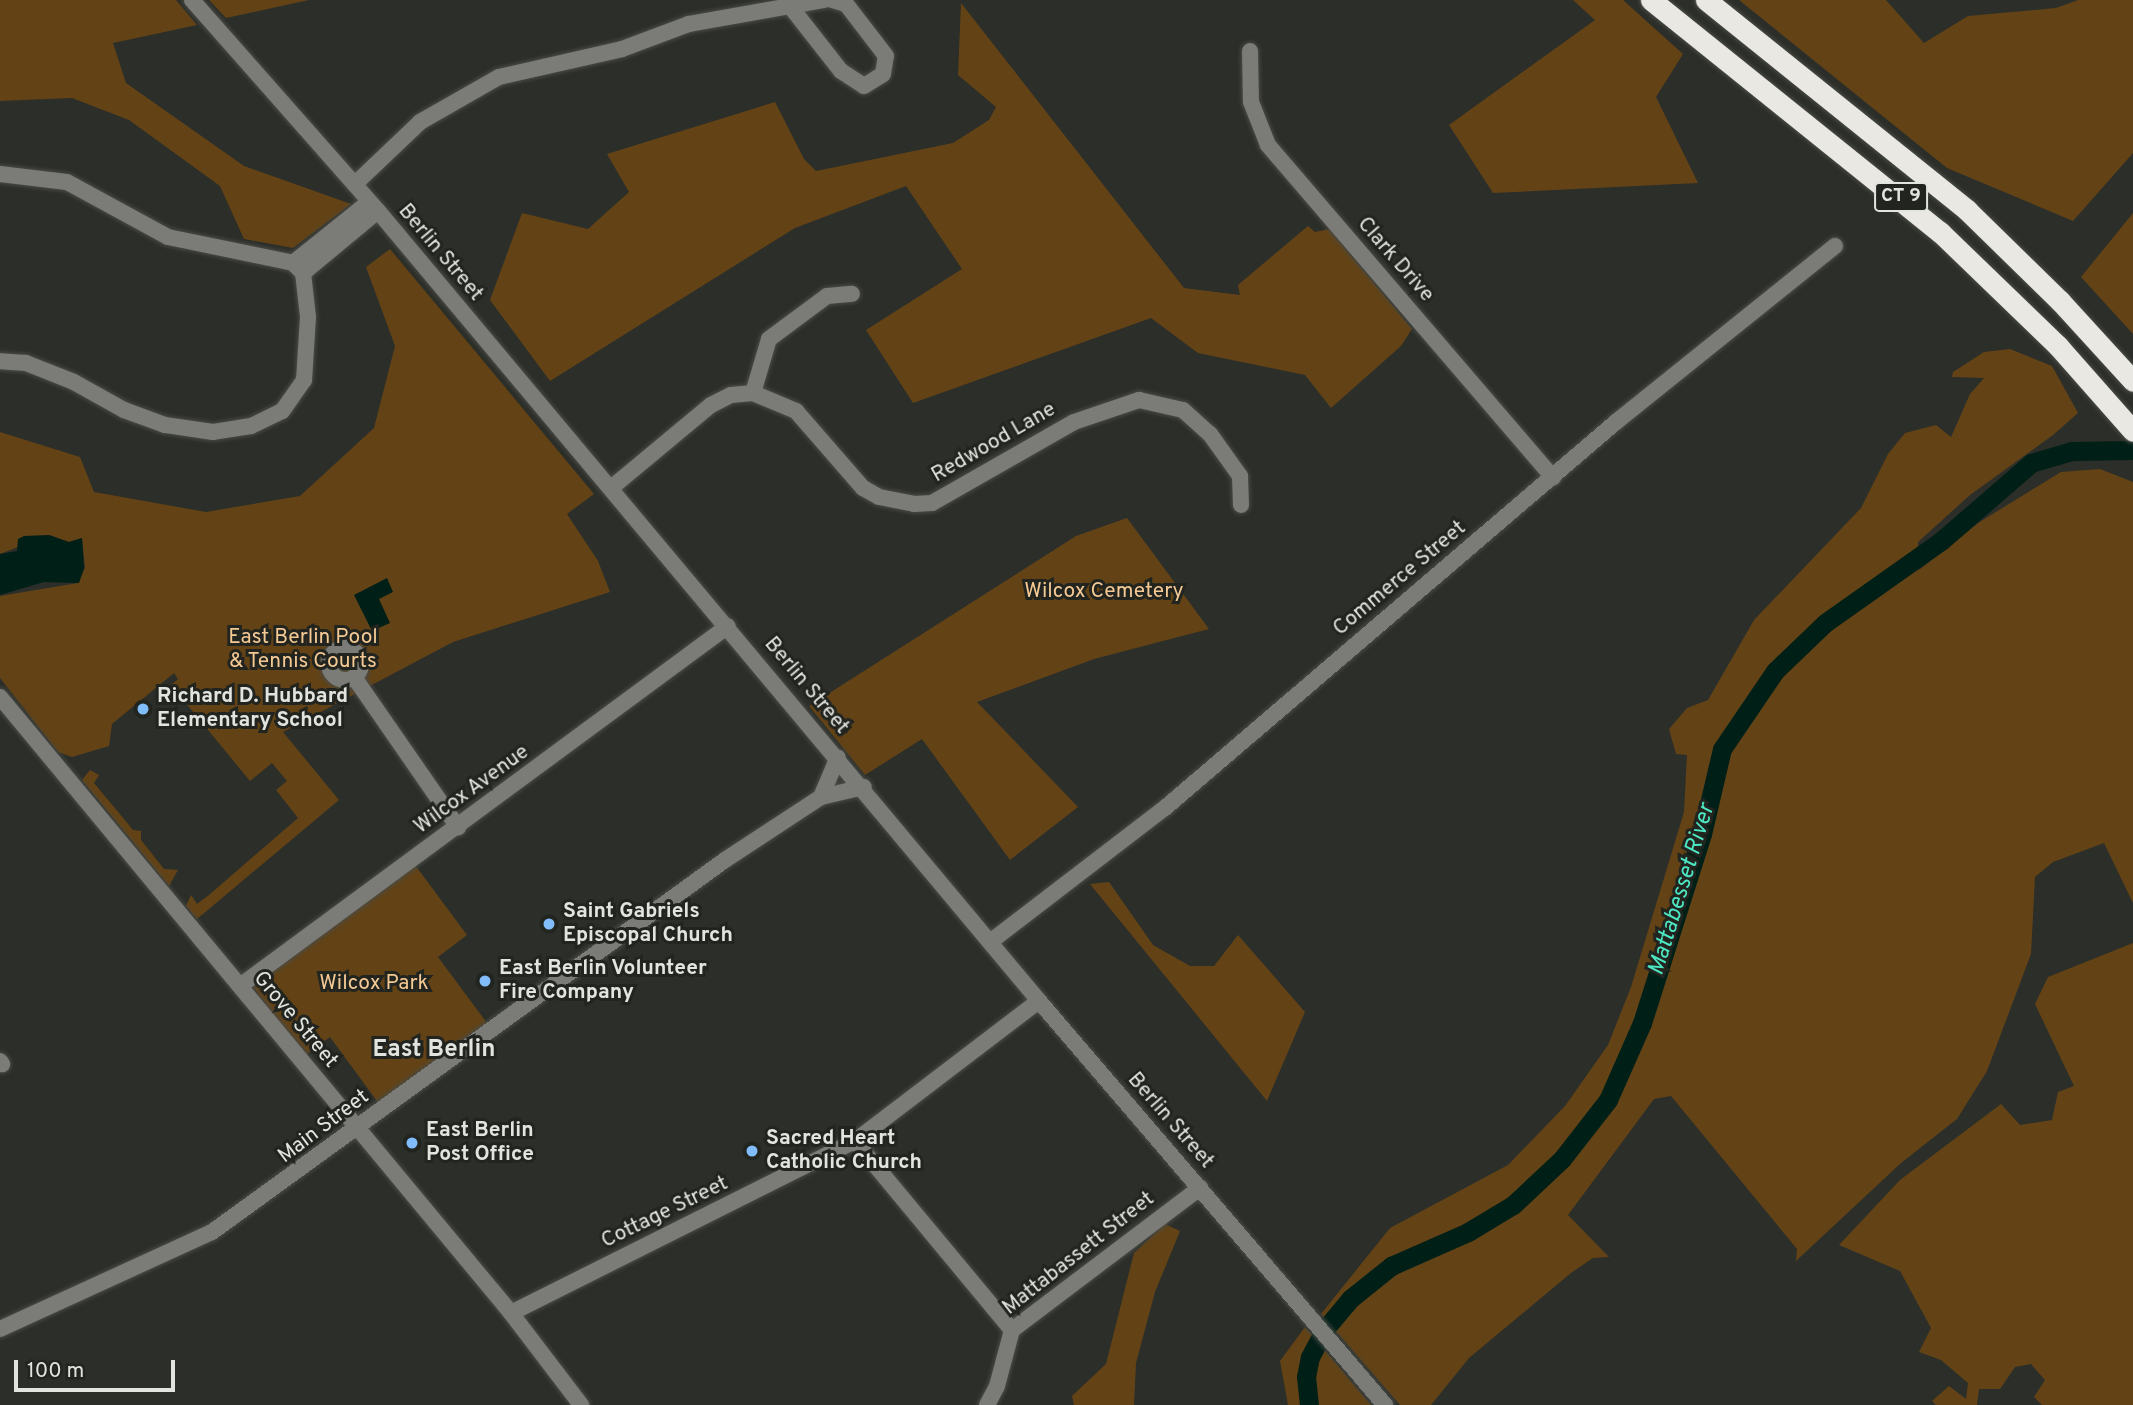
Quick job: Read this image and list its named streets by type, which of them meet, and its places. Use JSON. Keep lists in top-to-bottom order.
{
  "streets": {
    "highway": ["CT 9"],
    "street": [
      "Berlin Street",
      "Clark Drive",
      "Redwood Lane",
      "Commerce Street",
      "Wilcox Avenue",
      "Grove Street",
      "Main Street",
      "Cottage Street",
      "Mattabassett Street"
    ]
  },
  "crossings": [
    ["Berlin Street", "Commerce Street"],
    ["Berlin Street", "Wilcox Avenue"],
    ["Berlin Street", "Main Street"],
    ["Berlin Street", "Cottage Street"],
    ["Berlin Street", "Mattabassett Street"],
    ["Clark Drive", "Commerce Street"],
    ["Wilcox Avenue", "Grove Street"],
    ["Grove Street", "Main Street"],
    ["Grove Street", "Cottage Street"]
  ],
  "districts": ["East Berlin"],
  "water": ["Mattabesset River"],
  "parks": ["Wilcox Cemetery", "East Berlin Pool & Tennis Courts", "Wilcox Park"],
  "places": [
    "Richard D. Hubbard Elementary School",
    "Saint Gabriels Episcopal Church",
    "East Berlin Volunteer Fire Company",
    "East Berlin Post Office",
    "Sacred Heart Catholic Church"
  ],
  "scale_bar": "100 m"
}
